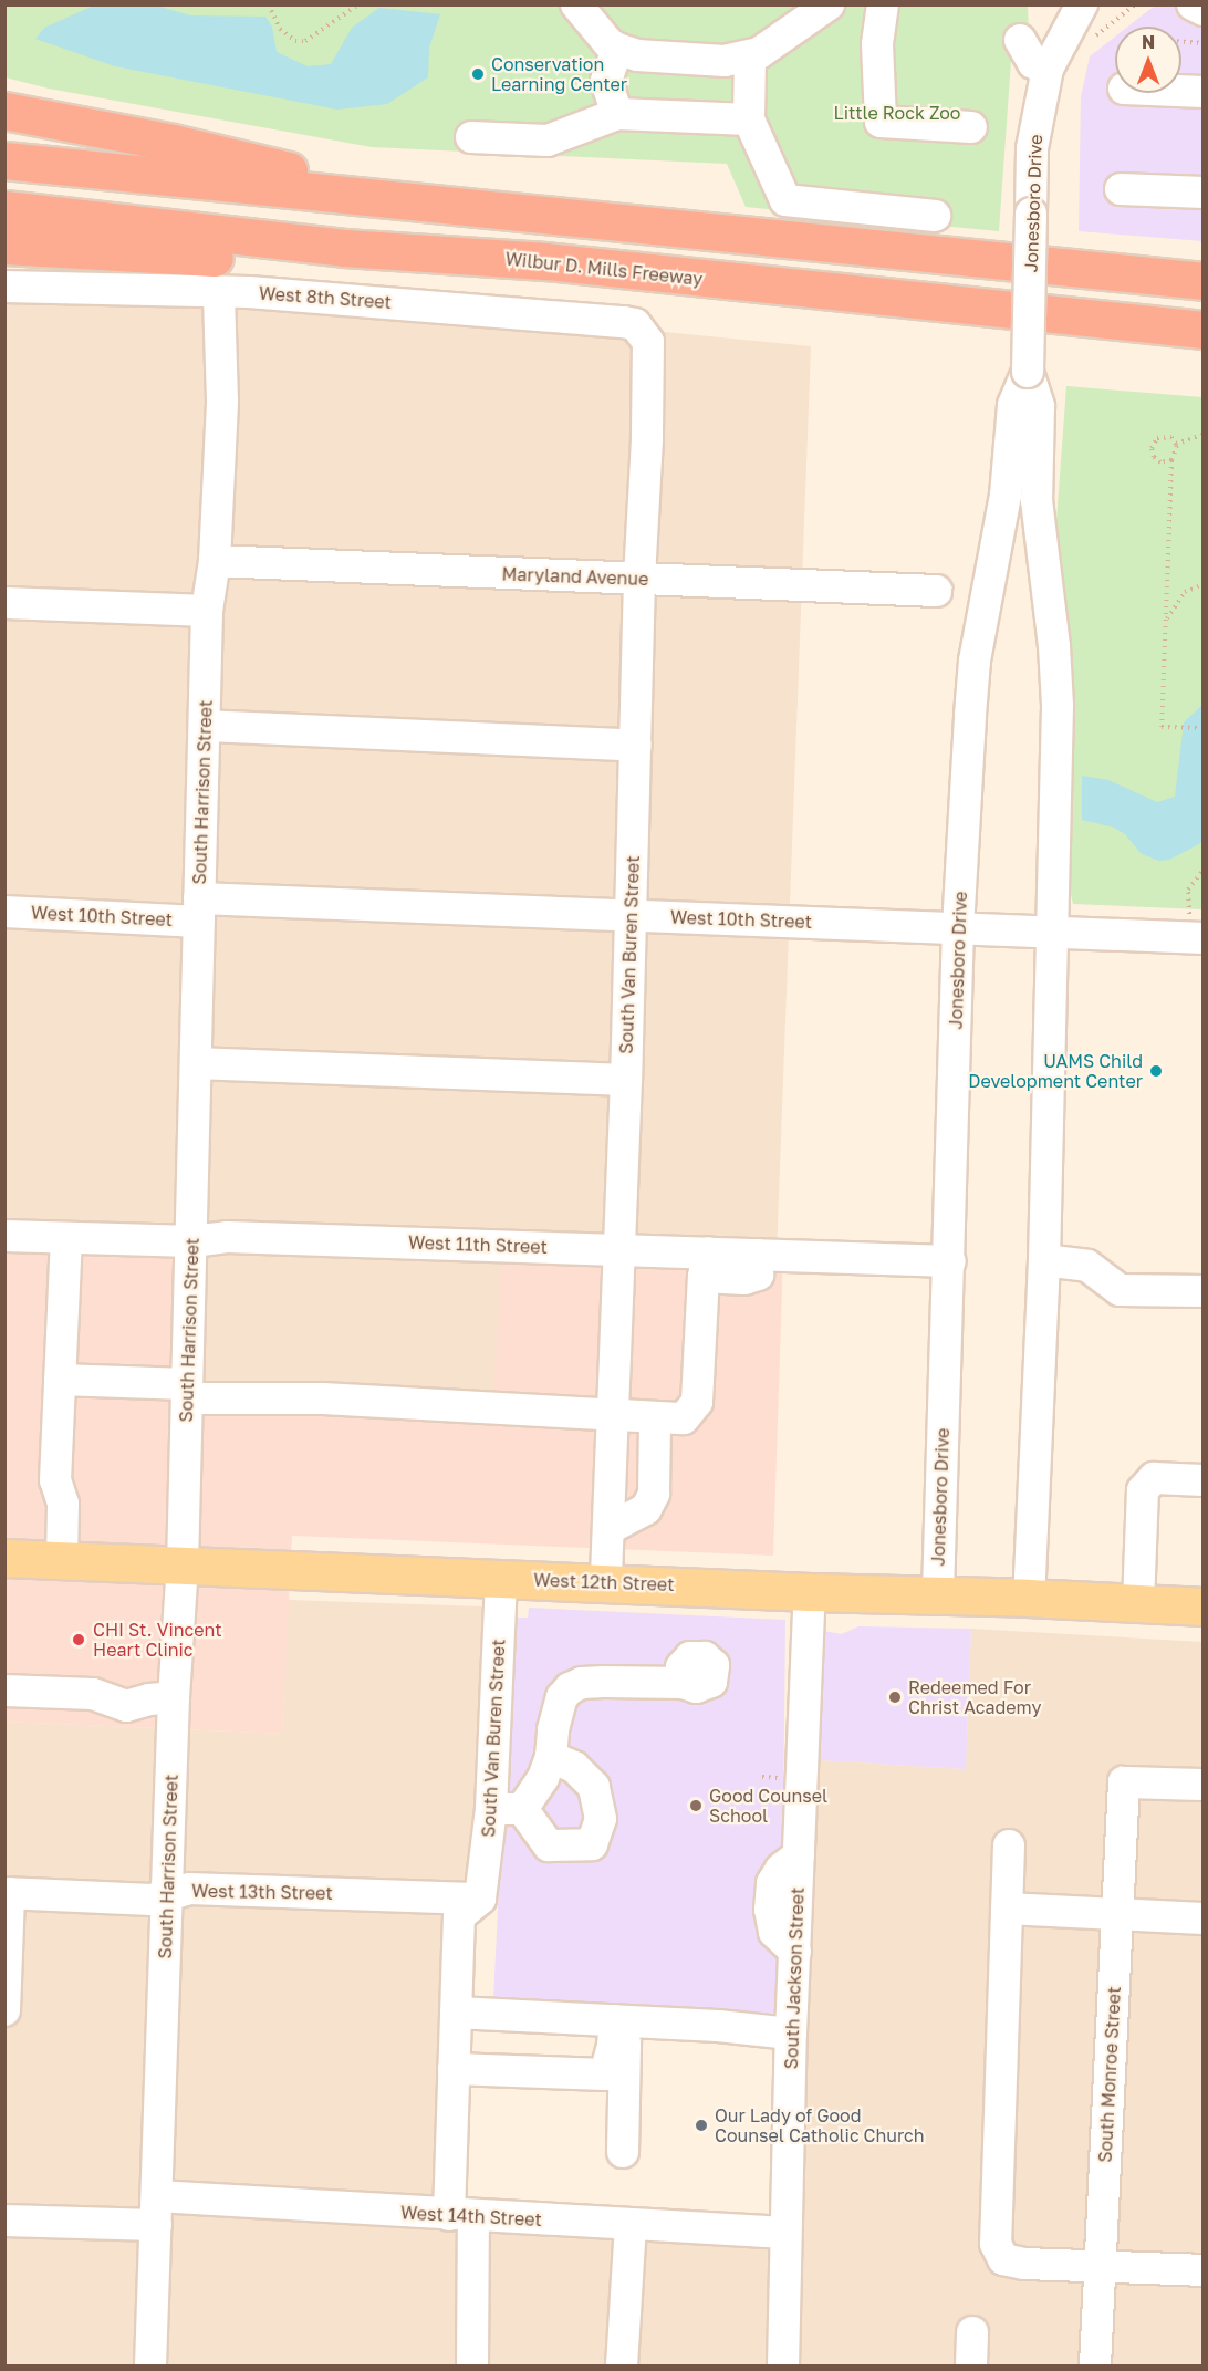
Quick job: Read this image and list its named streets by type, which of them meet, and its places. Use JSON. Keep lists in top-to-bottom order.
{
  "streets": {
    "highway": ["Wilbur D. Mills Freeway"],
    "main road": ["West 12th Street"],
    "street": [
      "Jonesboro Drive",
      "West 8th Street",
      "Maryland Avenue",
      "South Harrison Street",
      "West 10th Street",
      "South Van Buren Street",
      "West 11th Street",
      "West 13th Street",
      "South Jackson Street",
      "South Monroe Street",
      "West 14th Street"
    ]
  },
  "crossings": [
    ["Jonesboro Drive", "West 10th Street"],
    ["Jonesboro Drive", "West 11th Street"],
    ["Jonesboro Drive", "West 12th Street"],
    ["West 8th Street", "South Harrison Street"],
    ["West 8th Street", "South Van Buren Street"],
    ["Maryland Avenue", "South Harrison Street"],
    ["Maryland Avenue", "South Van Buren Street"],
    ["South Harrison Street", "West 10th Street"],
    ["South Harrison Street", "West 11th Street"],
    ["South Harrison Street", "West 12th Street"],
    ["South Harrison Street", "West 13th Street"],
    ["South Harrison Street", "West 14th Street"],
    ["West 10th Street", "South Van Buren Street"],
    ["South Van Buren Street", "West 11th Street"],
    ["South Van Buren Street", "West 12th Street"],
    ["South Van Buren Street", "West 13th Street"],
    ["West 12th Street", "South Jackson Street"],
    ["South Jackson Street", "West 14th Street"]
  ],
  "parks": ["Little Rock Zoo"],
  "places": [
    "Conservation Learning Center",
    "UAMS Child Development Center",
    "CHI St. Vincent Heart Clinic",
    "Redeemed For Christ Academy",
    "Good Counsel School",
    "Our Lady of Good Counsel Catholic Church"
  ],
  "north": "top"
}
